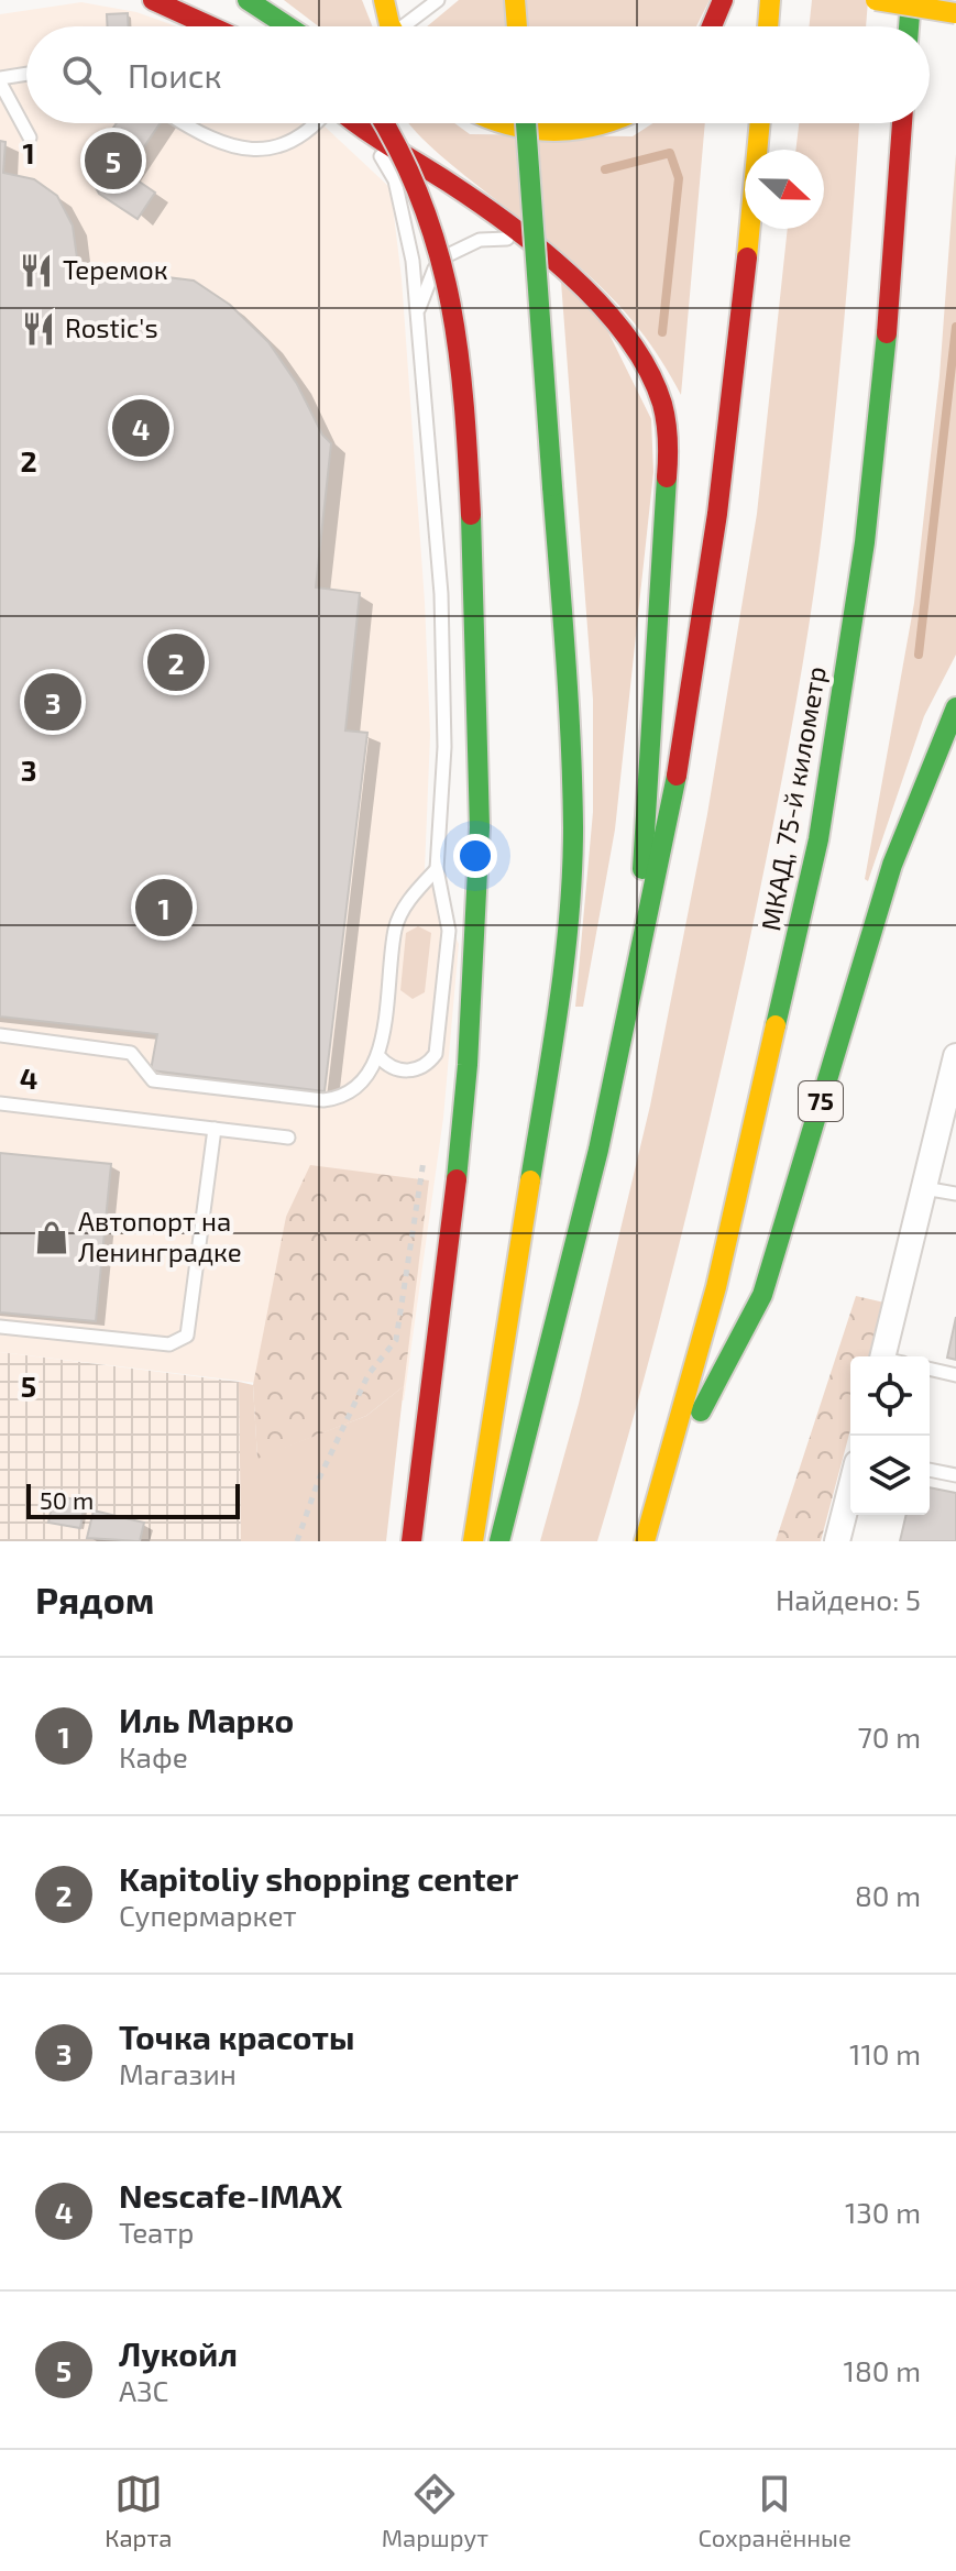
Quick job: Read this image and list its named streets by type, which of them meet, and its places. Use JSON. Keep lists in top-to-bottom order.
{
  "streets": {
    "main road": ["МКАД, 75-й километр", "75"]
  },
  "crossings": [
    ["МКАД, 75-й километр", "75"]
  ],
  "places": {
    "restaurant": ["Теремок", "Rostic's"],
    "shop": ["Автопорт на Ленинградке"]
  },
  "scale_bar": "50 m",
  "north": "right",
  "page": {
    "search": "Поиск",
    "pins": [
      "5",
      "4",
      "2",
      "3",
      "1"
    ],
    "scale": "50 m",
    "heading": ["Рядом", "Найдено: 5"],
    "list": [
      {
        "mark": "1",
        "name": "Иль Марко",
        "note": "Кафе",
        "value": "70 m"
      },
      {
        "mark": "2",
        "name": "Kapitoliy shopping center",
        "note": "Супермаркет",
        "value": "80 m"
      },
      {
        "mark": "3",
        "name": "Точка красоты",
        "note": "Магазин",
        "value": "110 m"
      },
      {
        "mark": "4",
        "name": "Nescafe-IMAX",
        "note": "Театр",
        "value": "130 m"
      },
      {
        "mark": "5",
        "name": "Лукойл",
        "note": "АЗС",
        "value": "180 m"
      }
    ],
    "nav": ["Карта", "Маршрут", "Сохранённые"]
  },
  "grid": {
    "rows": [
      "1",
      "2",
      "3",
      "4",
      "5"
    ]
  }
}
